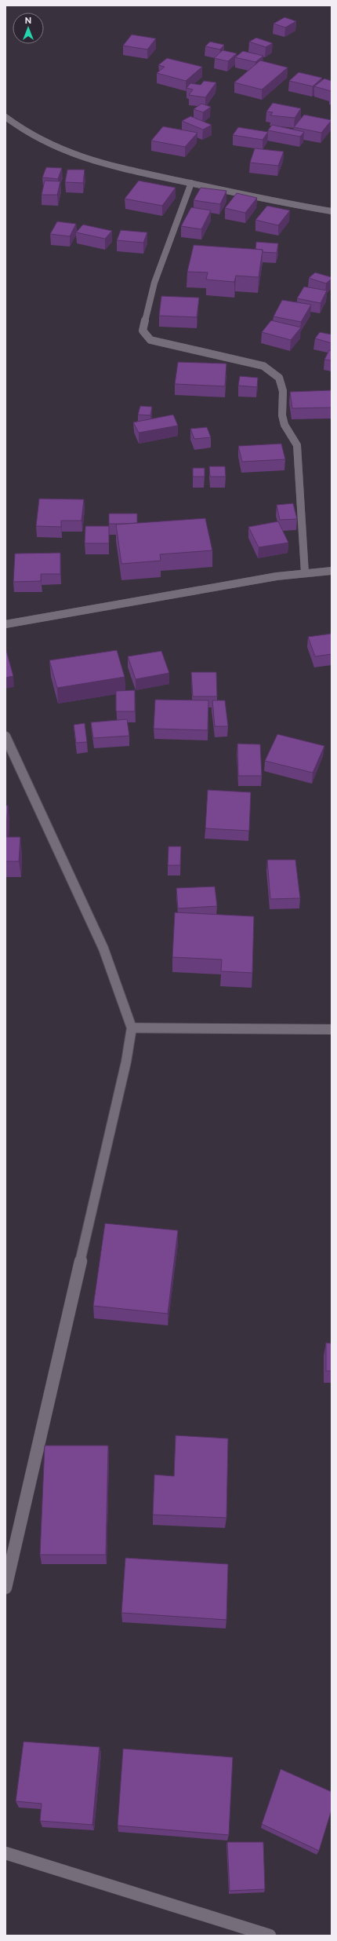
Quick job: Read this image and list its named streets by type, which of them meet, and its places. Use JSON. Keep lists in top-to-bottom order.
{
  "north": "top"
}
